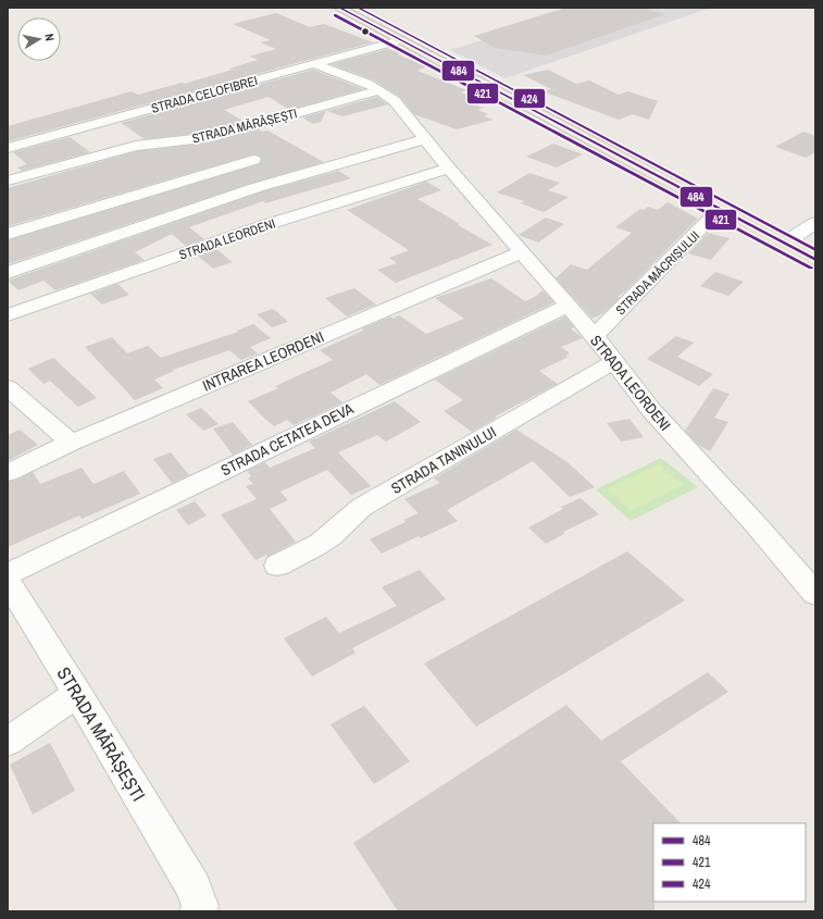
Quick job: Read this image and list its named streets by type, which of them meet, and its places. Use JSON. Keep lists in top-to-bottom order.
{
  "streets": {
    "street": [
      "STRADA CELOFIBREI",
      "STRADA MĂRĂȘEȘTI",
      "STRADA LEORDENI",
      "STRADA MĂCRIȘULUI",
      "INTRAREA LEORDENI",
      "STRADA CETATEA DEVA",
      "STRADA TANINULUI"
    ]
  },
  "crossings": [
    ["STRADA CELOFIBREI", "STRADA LEORDENI"],
    ["STRADA MĂRĂȘEȘTI", "STRADA LEORDENI"],
    ["STRADA LEORDENI", "STRADA MĂCRIȘULUI"],
    ["STRADA LEORDENI", "INTRAREA LEORDENI"],
    ["STRADA LEORDENI", "STRADA CETATEA DEVA"],
    ["STRADA LEORDENI", "STRADA TANINULUI"]
  ],
  "lines": ["transit line 484", "transit line 424", "transit line 421"],
  "legend": ["484", "421", "424"],
  "north": "right"
}
